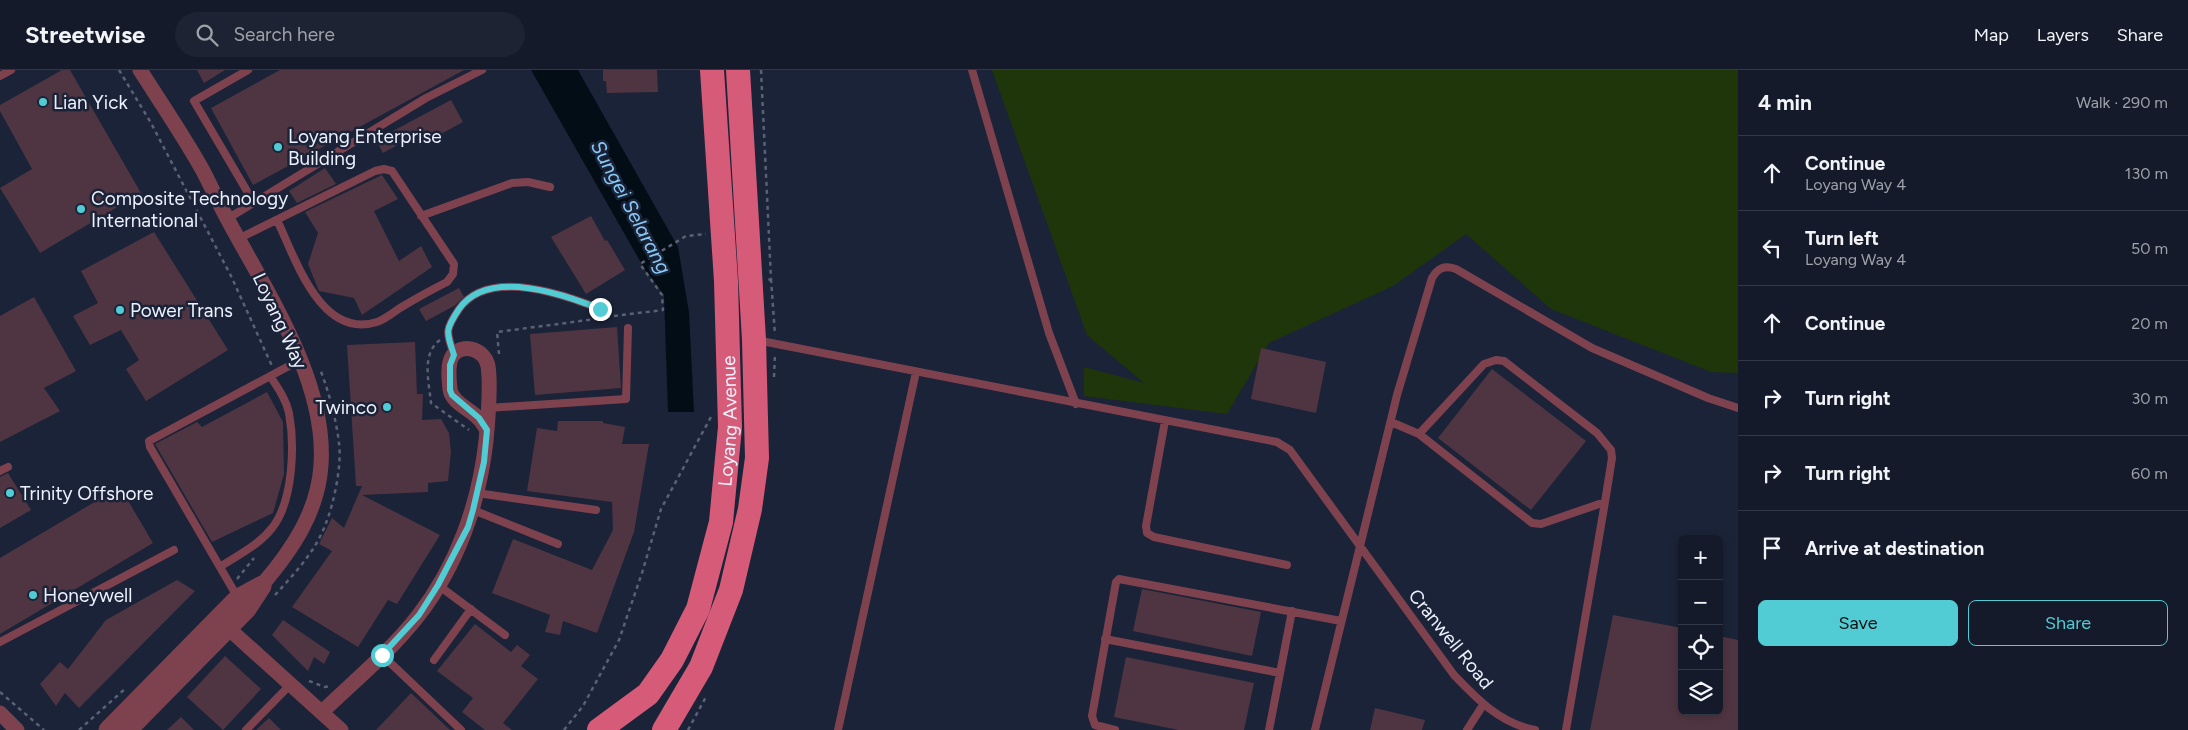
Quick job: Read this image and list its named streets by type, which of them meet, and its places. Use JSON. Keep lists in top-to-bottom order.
{
  "streets": {
    "main road": ["Loyang Avenue"],
    "street": ["Loyang Way"],
    "lane": ["Cranwell Road"]
  },
  "crossings": [
    ["Loyang Avenue", "Cranwell Road"]
  ],
  "water": ["Sungei Selarang"],
  "places": [
    "Lian Yick",
    "Loyang Enterprise Building",
    "Composite Technology International",
    "Power Trans",
    "Twinco",
    "Trinity Offshore",
    "Honeywell"
  ],
  "page": {
    "header": "Streetwise",
    "search": "Search here",
    "nav": ["Map", "Layers", "Share"],
    "heading": ["4 min", "Walk · 290 m"],
    "list": [
      ["Continue", "Loyang Way 4", "130 m"],
      ["Turn left", "Loyang Way 4", "50 m"],
      ["Continue", "20 m"],
      ["Turn right", "30 m"],
      ["Turn right", "60 m"],
      "Arrive at destination"
    ],
    "map_buttons": ["+", "−"],
    "buttons": ["Save", "Share"]
  }
}
